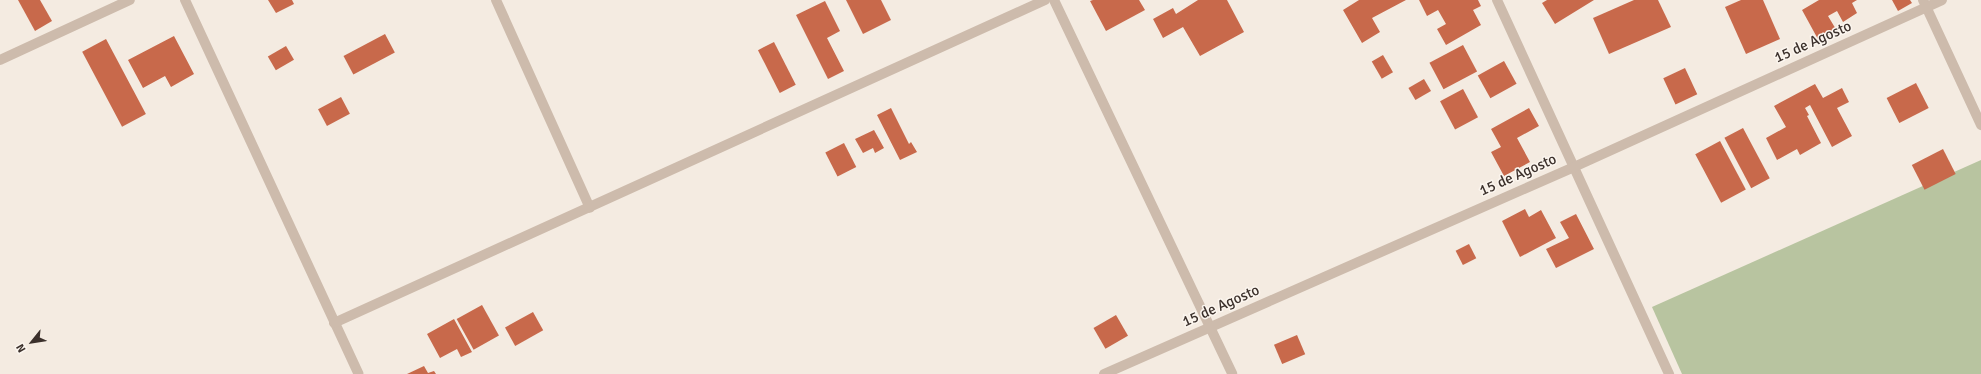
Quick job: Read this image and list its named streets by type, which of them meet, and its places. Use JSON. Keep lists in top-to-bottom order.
{
  "streets": {
    "street": ["15 de Agosto"]
  },
  "north": "bottom left"
}
